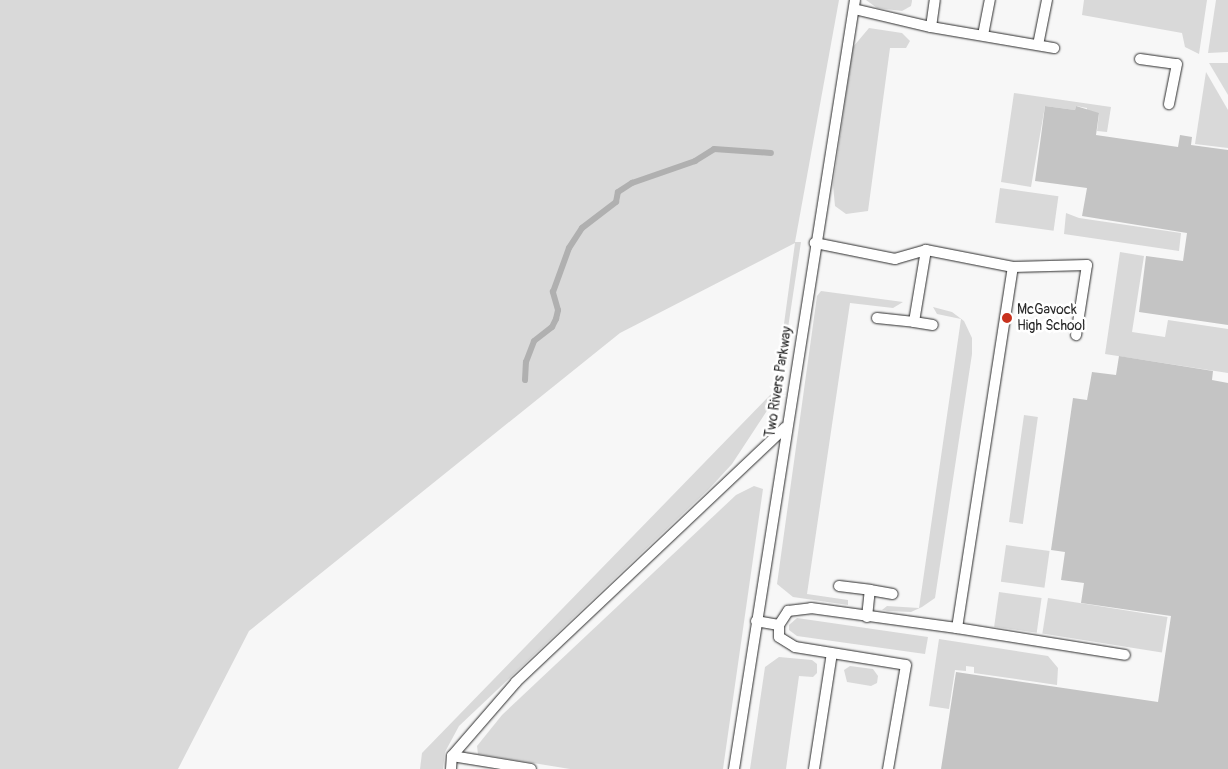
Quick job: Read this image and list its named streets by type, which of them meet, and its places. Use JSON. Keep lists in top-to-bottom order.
{
  "streets": {
    "lane": ["Two Rivers Parkway"]
  },
  "places": ["McGavock High School"]
}
